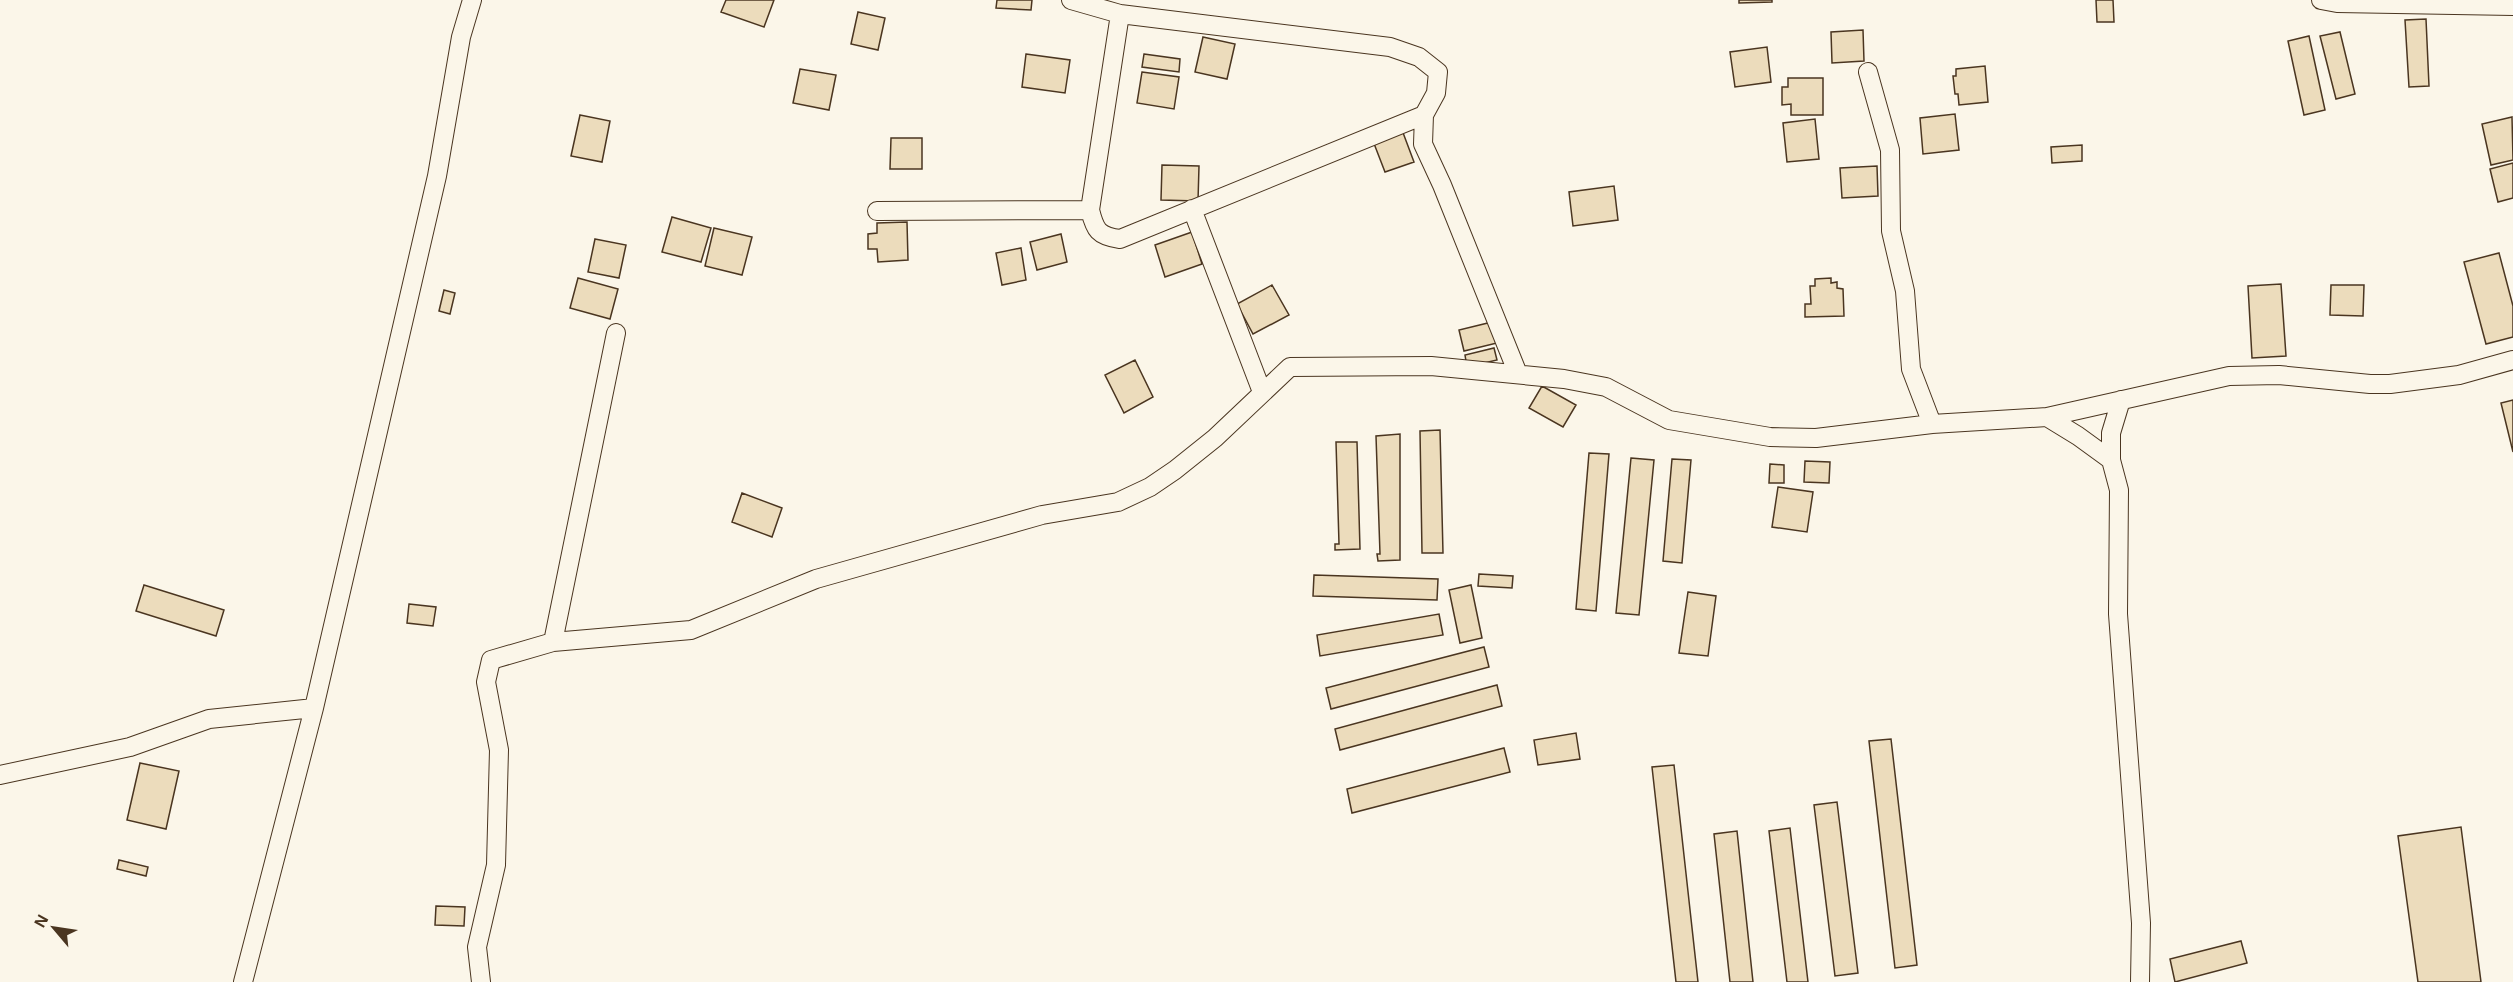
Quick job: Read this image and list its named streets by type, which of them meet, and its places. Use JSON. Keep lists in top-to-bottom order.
{
  "north": "top left"
}
